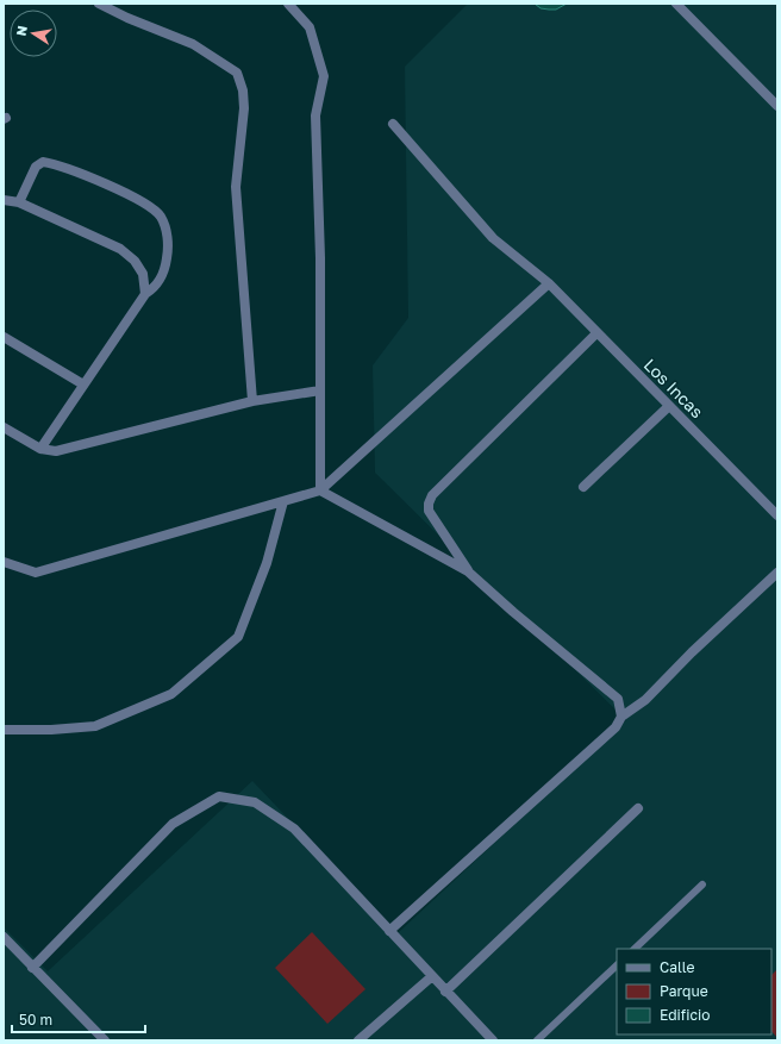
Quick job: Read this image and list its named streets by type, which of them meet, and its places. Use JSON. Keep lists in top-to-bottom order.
{
  "streets": {
    "street": ["Los Incas"]
  },
  "legend": ["Calle", "Parque", "Edificio"],
  "scale_bar": "50 m",
  "north": "left"
}
